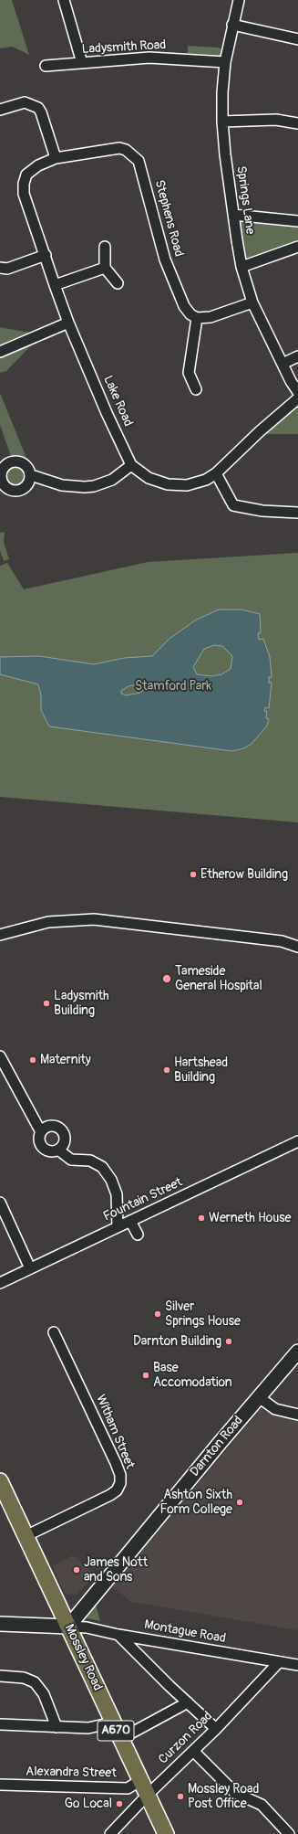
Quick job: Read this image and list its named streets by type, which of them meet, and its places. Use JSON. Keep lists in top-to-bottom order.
{
  "streets": {
    "main road": ["Mossley Road", "A670"],
    "street": [
      "Ladysmith Road",
      "Springs Lane",
      "Stephens Road",
      "Lake Road",
      "Fountain Street",
      "Witham Street",
      "Darnton Road",
      "Montague Road",
      "Curzon Road",
      "Alexandra Street"
    ]
  },
  "crossings": [
    ["Ladysmith Road", "Springs Lane"],
    ["Stephens Road", "Lake Road"],
    ["Witham Street", "Mossley Road"],
    ["Darnton Road", "Montague Road"],
    ["Darnton Road", "Mossley Road"],
    ["Montague Road", "Mossley Road"],
    ["Montague Road", "Curzon Road"],
    ["Mossley Road", "Curzon Road"],
    ["Mossley Road", "Alexandra Street"]
  ],
  "parks": ["Stamford Park"],
  "places": [
    "Etherow Building",
    "Tameside General Hospital",
    "Ladysmith Building",
    "Maternity",
    "Hartshead Building",
    "Werneth House",
    "Silver Springs House",
    "Darnton Building",
    "Base Accomodation",
    "Ashton Sixth Form College",
    "James Nott and Sons",
    "Mossley Road Post Office",
    "Go Local"
  ]
}
